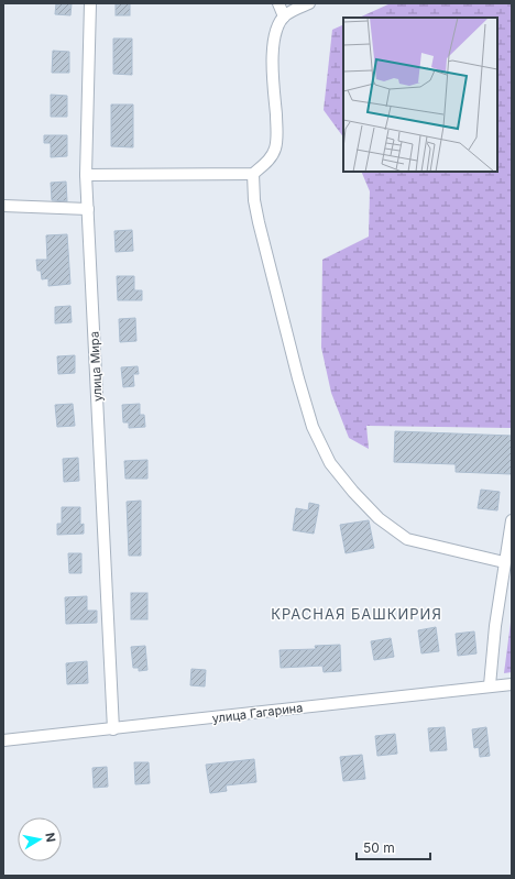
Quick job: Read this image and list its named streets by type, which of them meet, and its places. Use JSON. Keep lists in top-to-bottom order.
{
  "streets": {
    "street": ["улица Мира", "улица Гагарина"]
  },
  "crossings": [
    ["улица Мира", "улица Гагарина"]
  ],
  "districts": ["КРАСНАЯ БАШКИРИЯ"],
  "scale_bar": "50 m",
  "north": "right"
}
